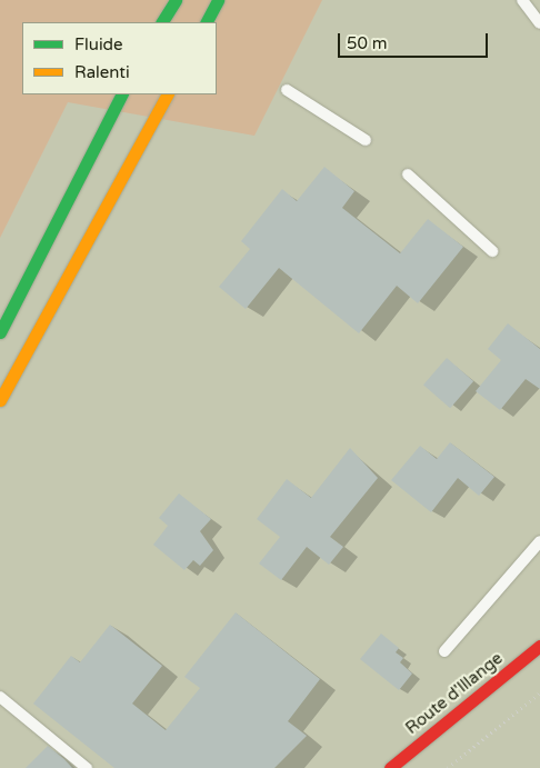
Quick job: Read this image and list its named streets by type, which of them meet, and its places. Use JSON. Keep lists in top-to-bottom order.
{
  "streets": {
    "main road": ["Route d'Illange"]
  },
  "legend": ["Fluide", "Ralenti"],
  "scale_bar": "50 m"
}
